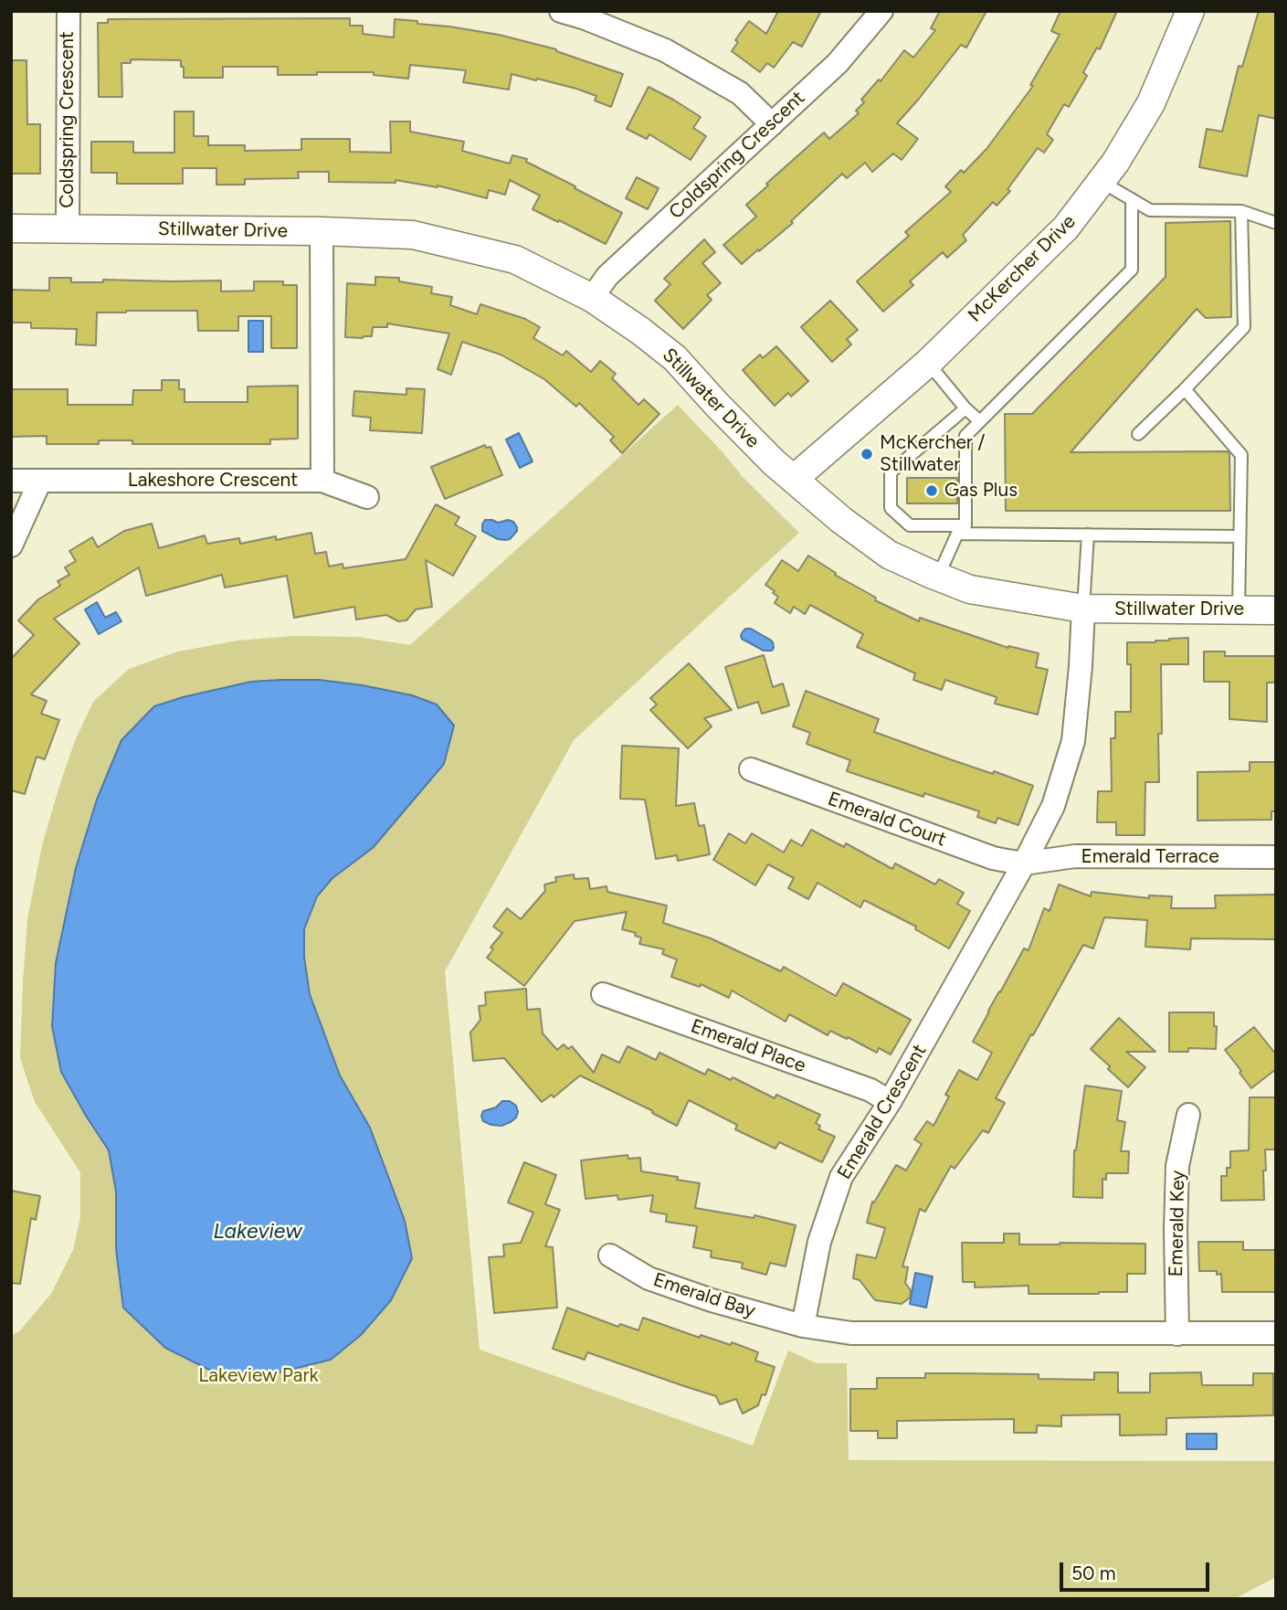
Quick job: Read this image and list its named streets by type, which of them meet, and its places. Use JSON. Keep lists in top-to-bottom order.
{
  "streets": {
    "street": [
      "Coldspring Crescent",
      "Stillwater Drive",
      "McKercher Drive",
      "Lakeshore Crescent",
      "Emerald Court",
      "Emerald Terrace",
      "Emerald Place",
      "Emerald Crescent",
      "Emerald Key",
      "Emerald Bay"
    ]
  },
  "crossings": [
    ["Coldspring Crescent", "Stillwater Drive"],
    ["Stillwater Drive", "McKercher Drive"],
    ["Stillwater Drive", "Lakeshore Crescent"],
    ["Stillwater Drive", "Emerald Crescent"],
    ["Emerald Court", "Emerald Terrace"],
    ["Emerald Court", "Emerald Crescent"],
    ["Emerald Terrace", "Emerald Crescent"],
    ["Emerald Place", "Emerald Crescent"],
    ["Emerald Crescent", "Emerald Bay"]
  ],
  "water": ["Lakeview"],
  "parks": ["Lakeview Park"],
  "places": ["McKercher / Stillwater", "Gas Plus"],
  "scale_bar": "50 m"
}
